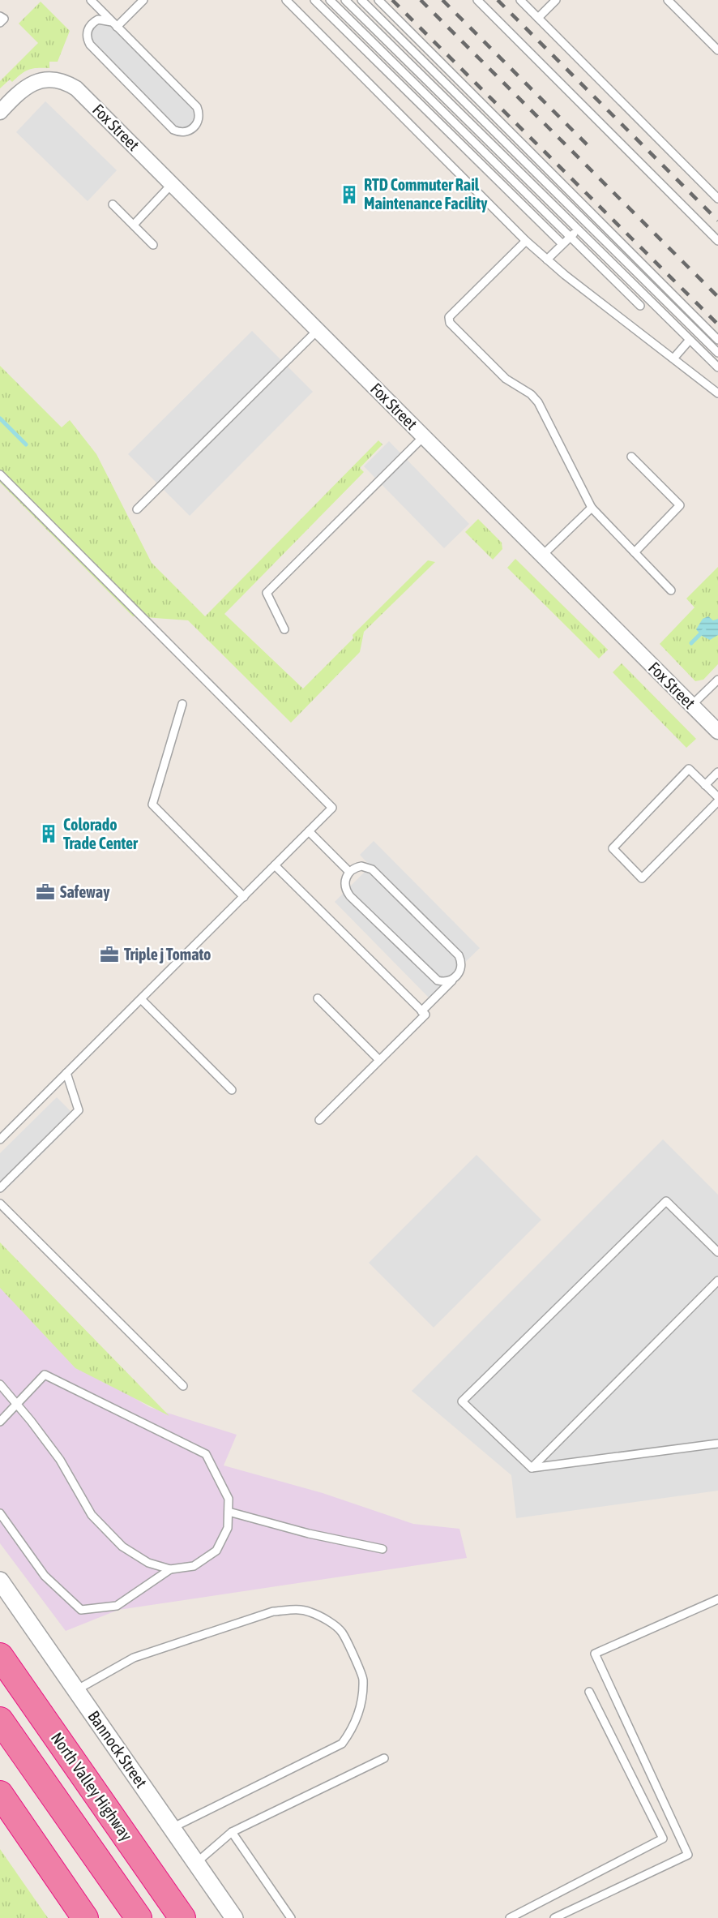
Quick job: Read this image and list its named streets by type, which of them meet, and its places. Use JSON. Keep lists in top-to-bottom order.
{
  "streets": {
    "highway": ["North Valley Highway"],
    "street": ["Fox Street", "Bannock Street"]
  },
  "places": {
    "building": ["RTD Commuter Rail Maintenance Facility", "Colorado Trade Center"],
    "office": ["Safeway", "Triple j Tomato"]
  }
}
